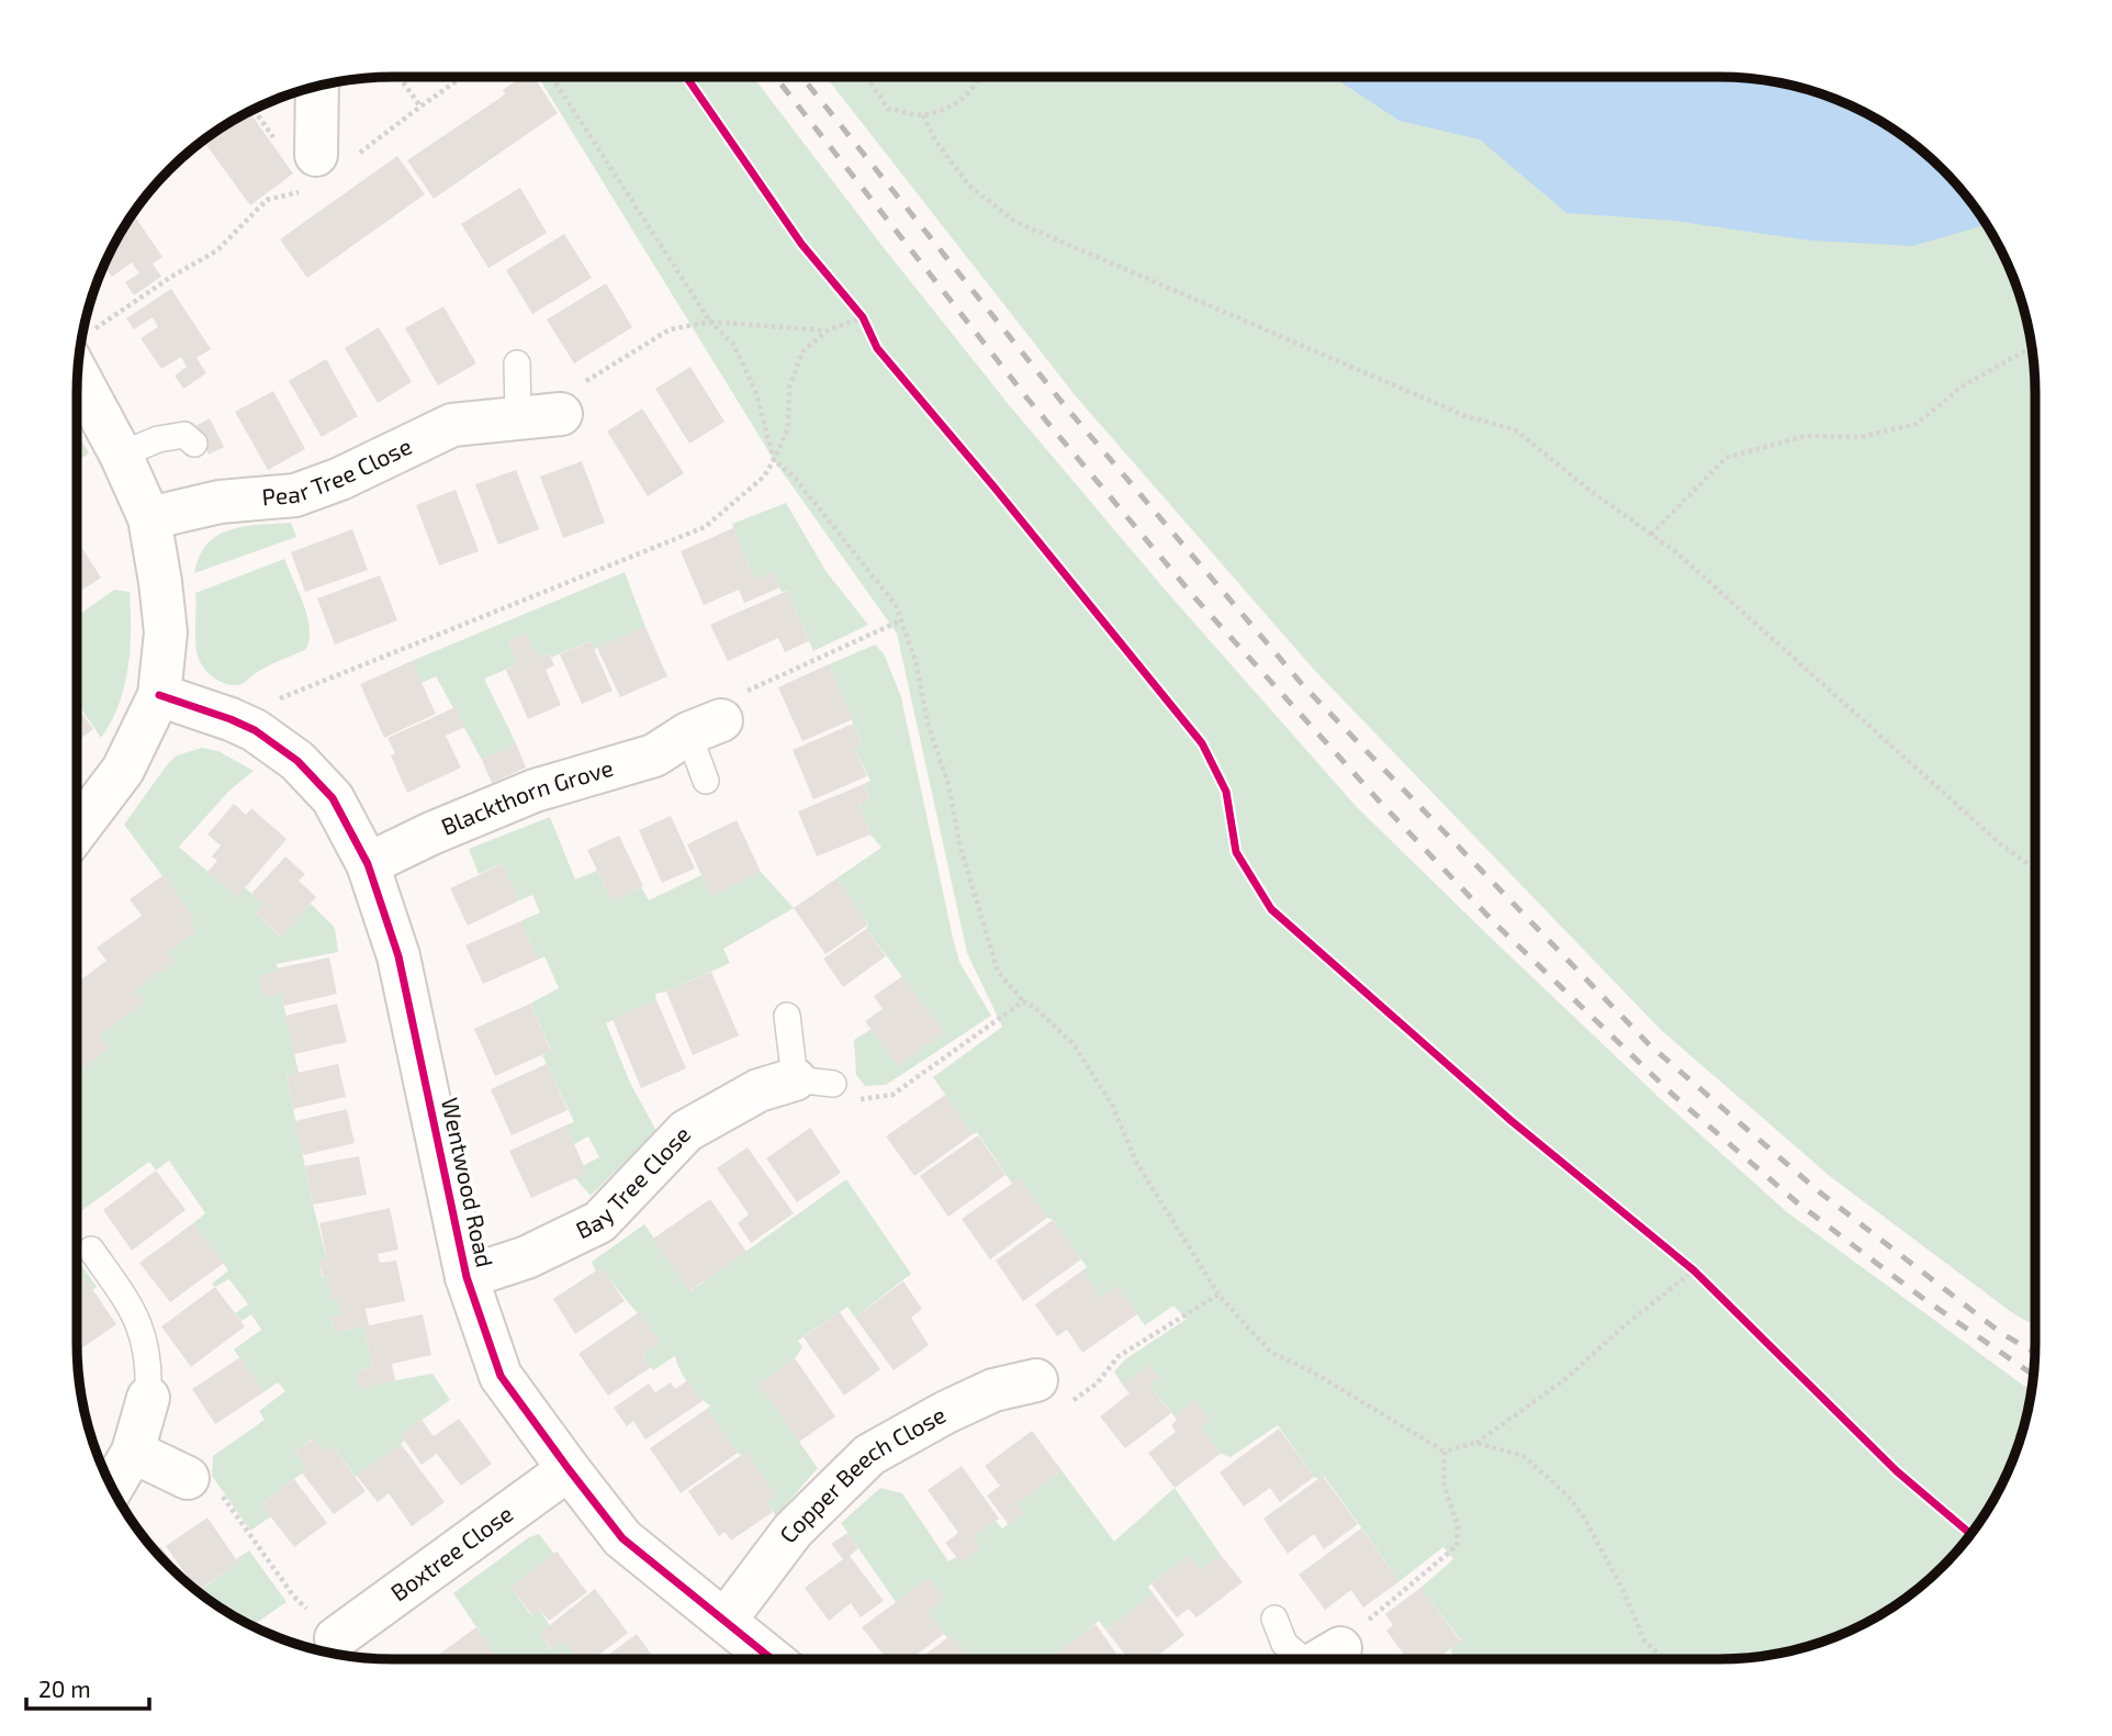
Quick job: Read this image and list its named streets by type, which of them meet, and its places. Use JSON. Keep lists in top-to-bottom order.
{
  "streets": {
    "street": [
      "Pear Tree Close",
      "Blackthorn Grove",
      "Bay Tree Close",
      "Wentwood Road",
      "Copper Beech Close",
      "Boxtree Close"
    ]
  },
  "crossings": [
    ["Blackthorn Grove", "Wentwood Road"],
    ["Bay Tree Close", "Wentwood Road"],
    ["Wentwood Road", "Copper Beech Close"],
    ["Wentwood Road", "Boxtree Close"]
  ],
  "scale_bar": "20 m"
}
